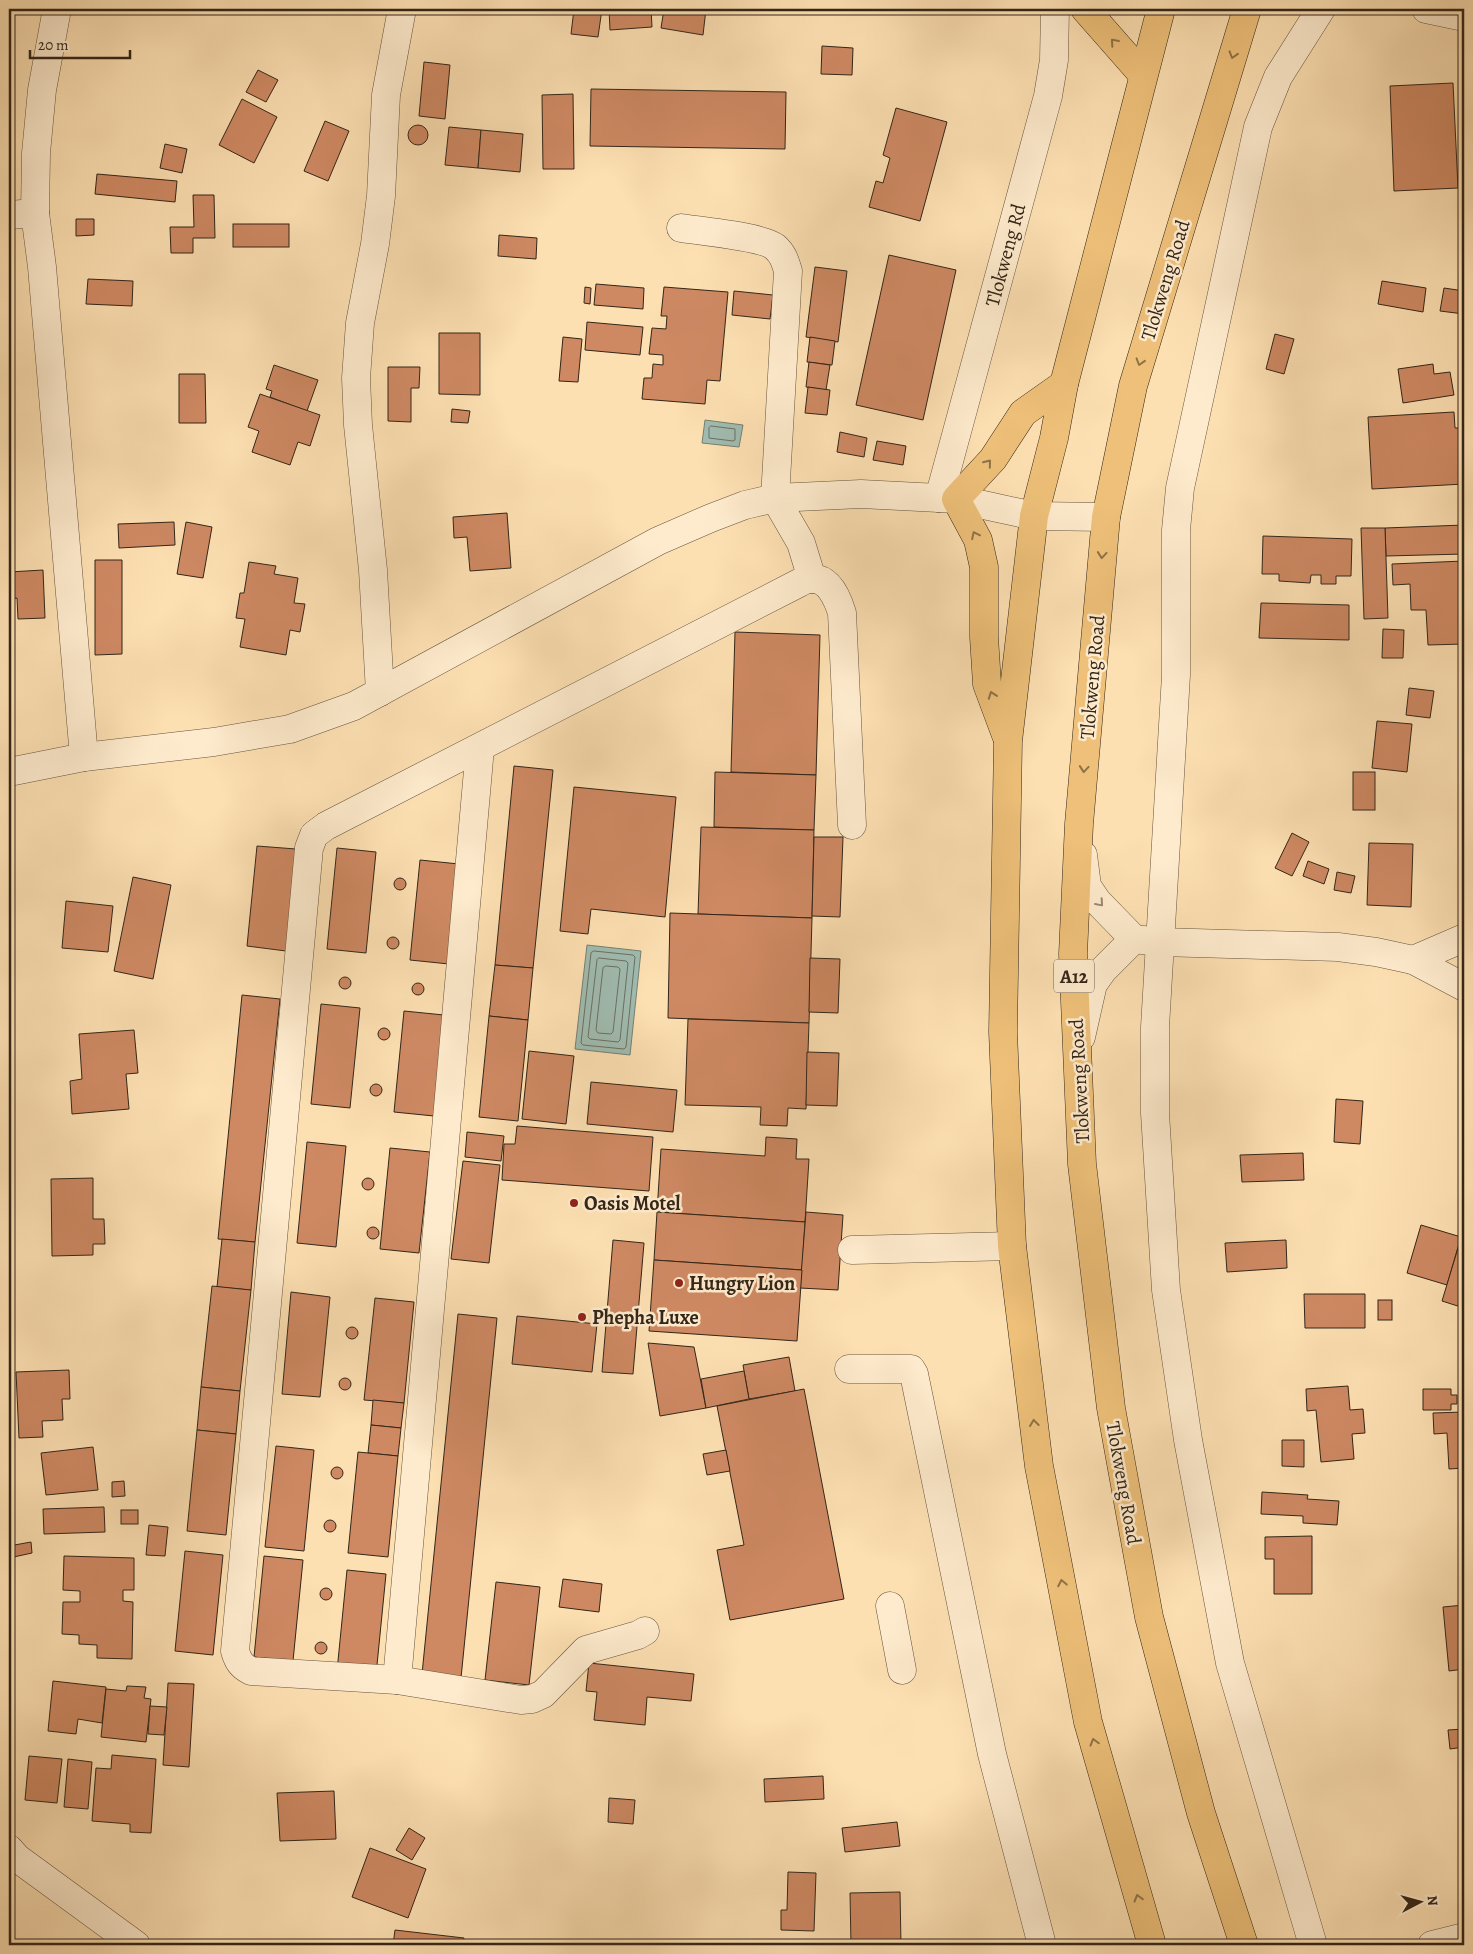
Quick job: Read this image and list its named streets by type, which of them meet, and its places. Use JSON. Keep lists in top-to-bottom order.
{
  "streets": {
    "main road": ["Tlokweng Road", "A12"],
    "street": ["Tlokweng Rd"]
  },
  "places": ["Oasis Motel", "Hungry Lion", "Phepha Luxe"],
  "scale_bar": "20 m",
  "north": "right"
}
